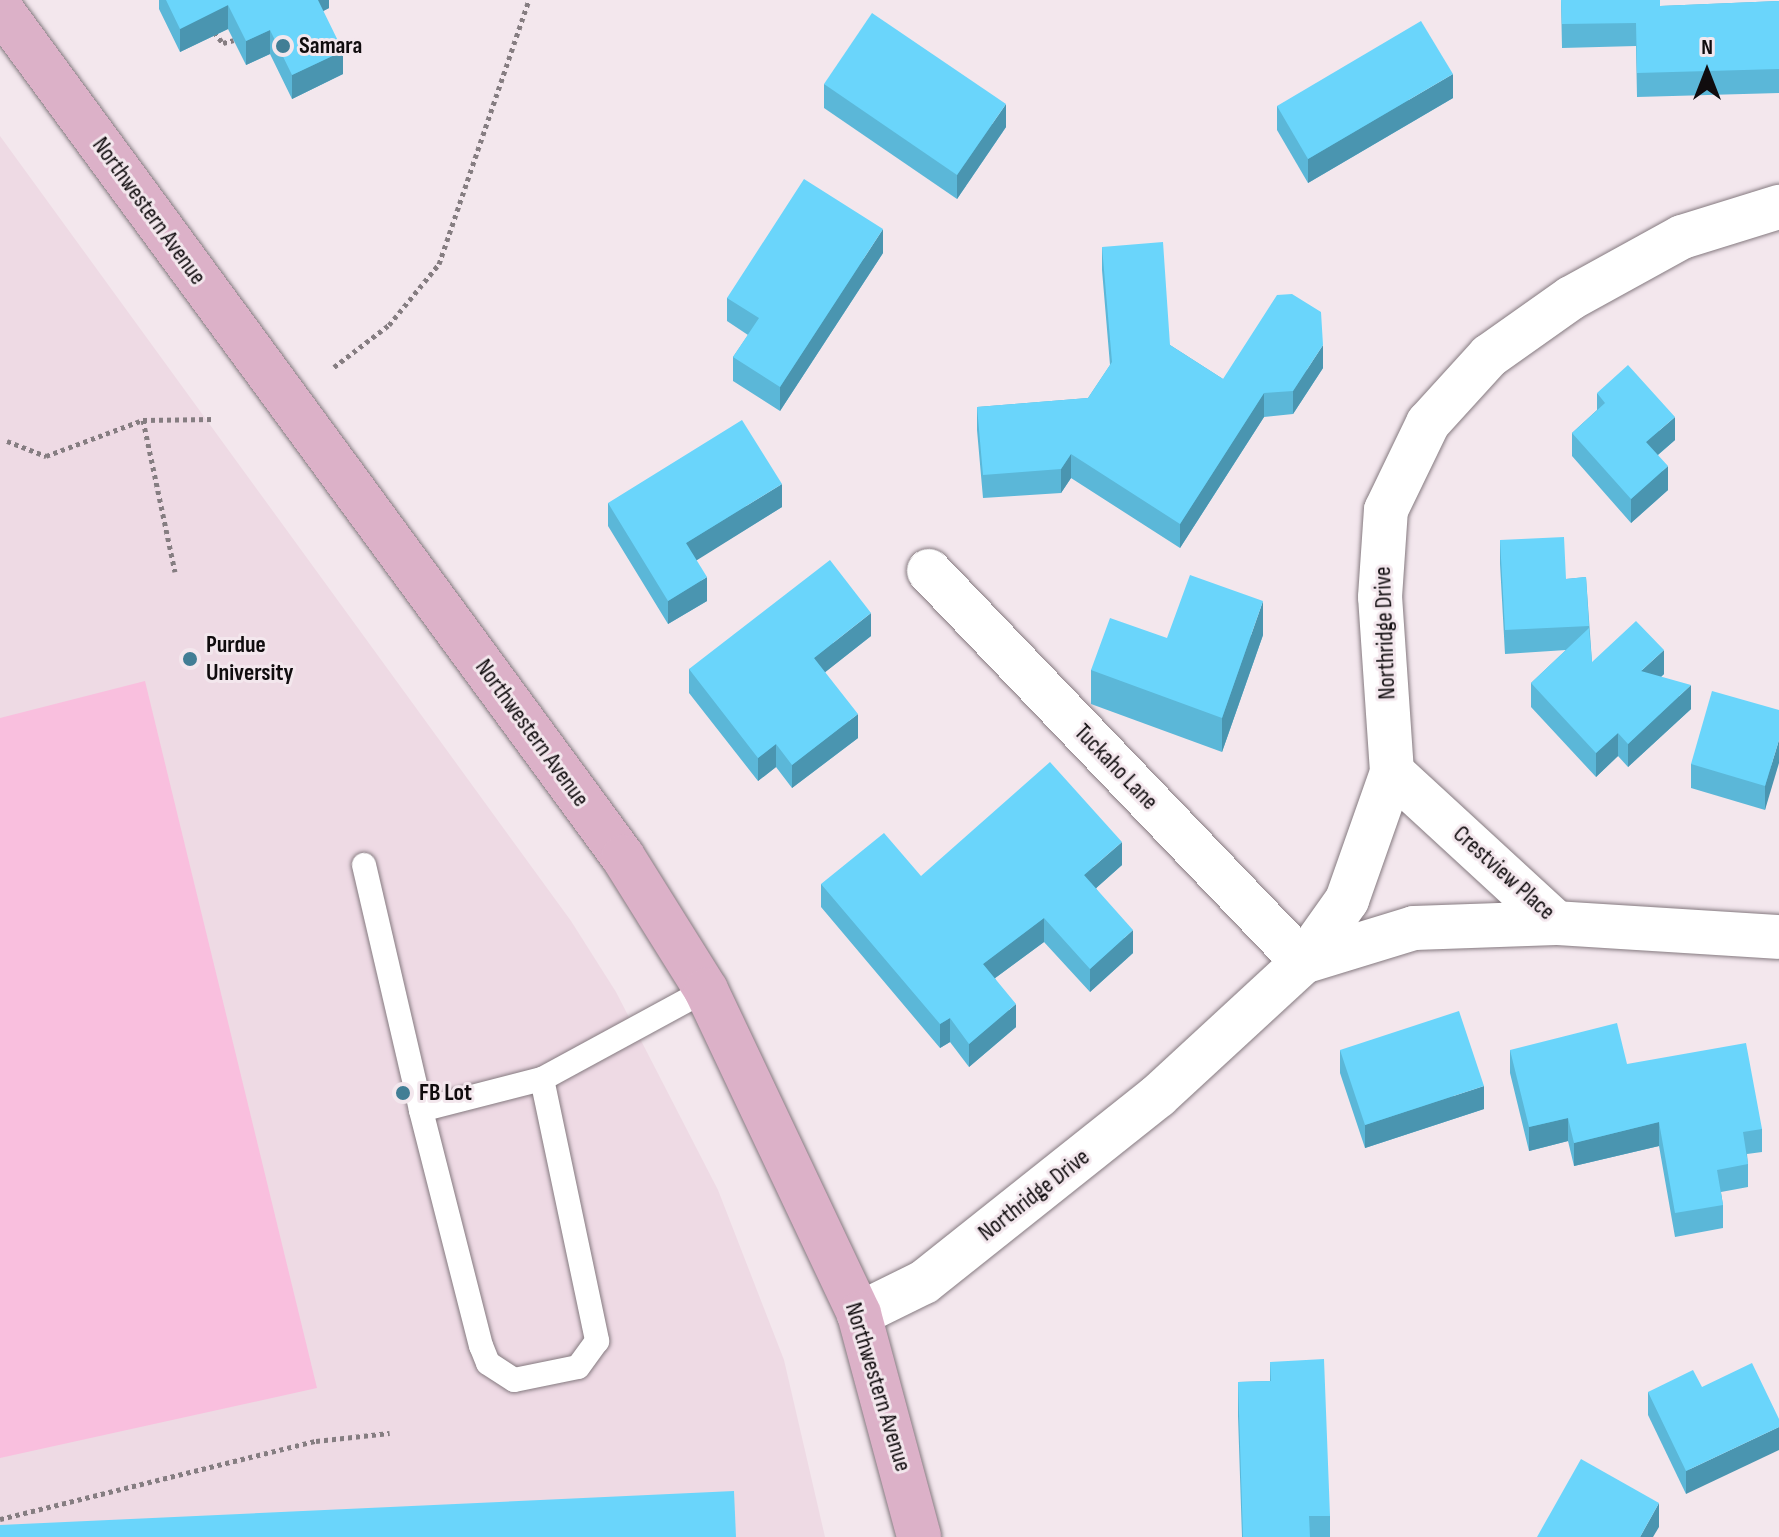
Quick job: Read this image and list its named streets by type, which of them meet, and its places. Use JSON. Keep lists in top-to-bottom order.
{
  "streets": {
    "main road": ["Northwestern Avenue"],
    "street": ["Northridge Drive", "Tuckaho Lane", "Crestview Place"]
  },
  "crossings": [
    ["Northwestern Avenue", "Northridge Drive"],
    ["Northridge Drive", "Tuckaho Lane"],
    ["Northridge Drive", "Crestview Place"]
  ],
  "places": ["Samara", "Purdue University", "FB Lot"],
  "north": "top"
}
